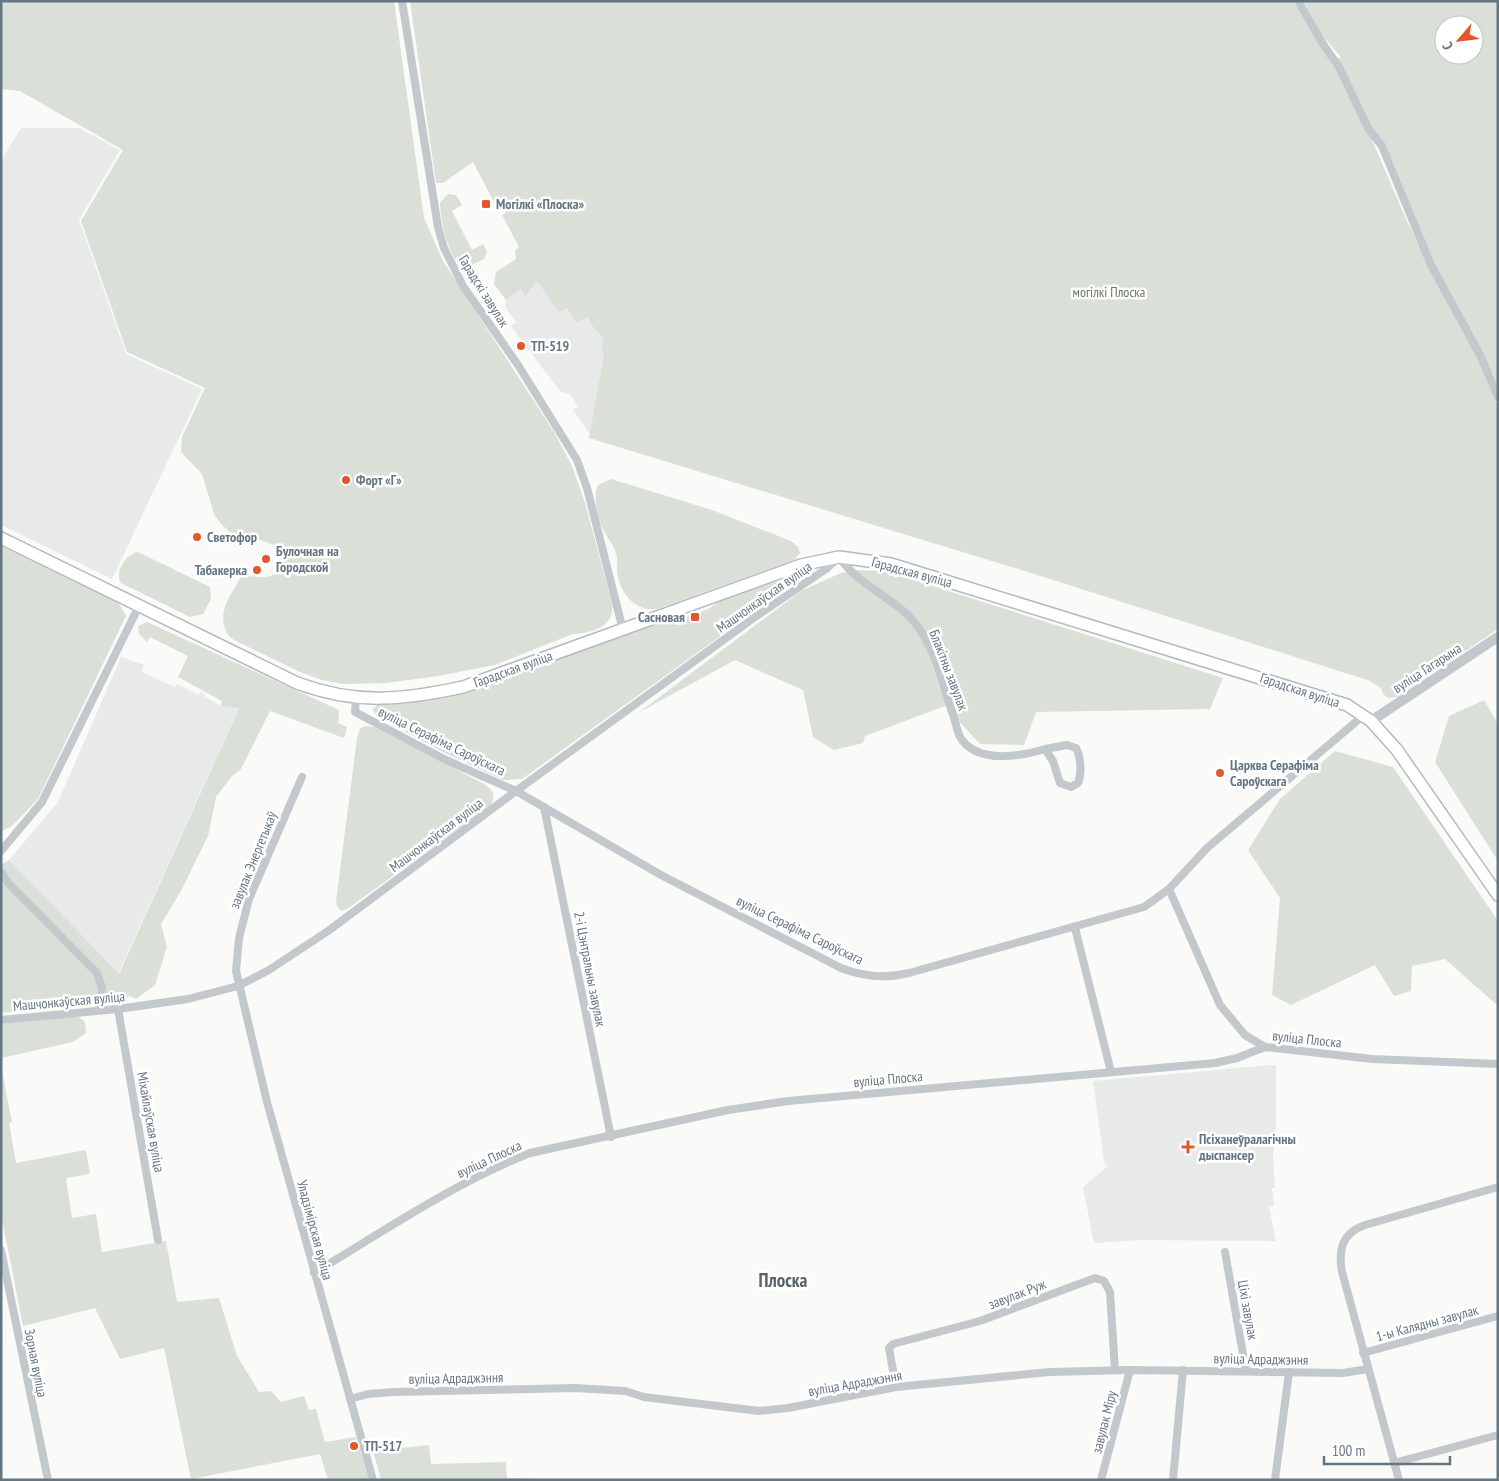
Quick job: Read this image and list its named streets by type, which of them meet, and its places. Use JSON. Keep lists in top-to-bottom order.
{
  "streets": {
    "main road": ["Гарадская вуліца"],
    "street": [
      "Гарадскі завулак",
      "Машчонкаўская вуліца",
      "вуліца Гагарына",
      "Блакітны завулак",
      "вуліца Серафіма Сароўскага",
      "завулак Энергетыкаў",
      "2-і Цэнтральны завулак",
      "вуліца Плоска",
      "Міхайлаўская вуліца",
      "Уладзімірская вуліца",
      "завулак Руж",
      "Ціхі завулак",
      "1-ы Калядны завулак",
      "вуліца Адраджэння",
      "Зорная вуліца",
      "завулак Міру"
    ]
  },
  "crossings": [
    ["Гарадскі завулак", "Гарадская вуліца"],
    ["Гарадская вуліца", "Машчонкаўская вуліца"],
    ["Гарадская вуліца", "вуліца Гагарына"],
    ["Гарадская вуліца", "Блакітны завулак"],
    ["Гарадская вуліца", "вуліца Серафіма Сароўскага"],
    ["Машчонкаўская вуліца", "Блакітны завулак"],
    ["Машчонкаўская вуліца", "вуліца Серафіма Сароўскага"],
    ["Машчонкаўская вуліца", "завулак Энергетыкаў"],
    ["Машчонкаўская вуліца", "Міхайлаўская вуліца"],
    ["Машчонкаўская вуліца", "Уладзімірская вуліца"],
    ["вуліца Гагарына", "вуліца Серафіма Сароўскага"],
    ["вуліца Серафіма Сароўскага", "2-і Цэнтральны завулак"],
    ["завулак Энергетыкаў", "Уладзімірская вуліца"],
    ["2-і Цэнтральны завулак", "вуліца Плоска"],
    ["вуліца Плоска", "Уладзімірская вуліца"],
    ["Уладзімірская вуліца", "вуліца Адраджэння"],
    ["завулак Руж", "вуліца Адраджэння"],
    ["Ціхі завулак", "вуліца Адраджэння"],
    ["вуліца Адраджэння", "завулак Міру"]
  ],
  "districts": ["Плоска"],
  "parks": ["могілкі Плоска"],
  "places": {
    "transit": ["Могілкі «Плоска»", "Сасновая"],
    "other": [
      "ТП-519",
      "Форт «Г»",
      "Светофор",
      "Булочная на Городской",
      "Табакерка",
      "Царква Серафіма Сароўскага",
      "ТП-517"
    ],
    "health": ["Псіханеўралагічны дыспансер"]
  },
  "scale_bar": "100 m",
  "north": "bottom left"
}
